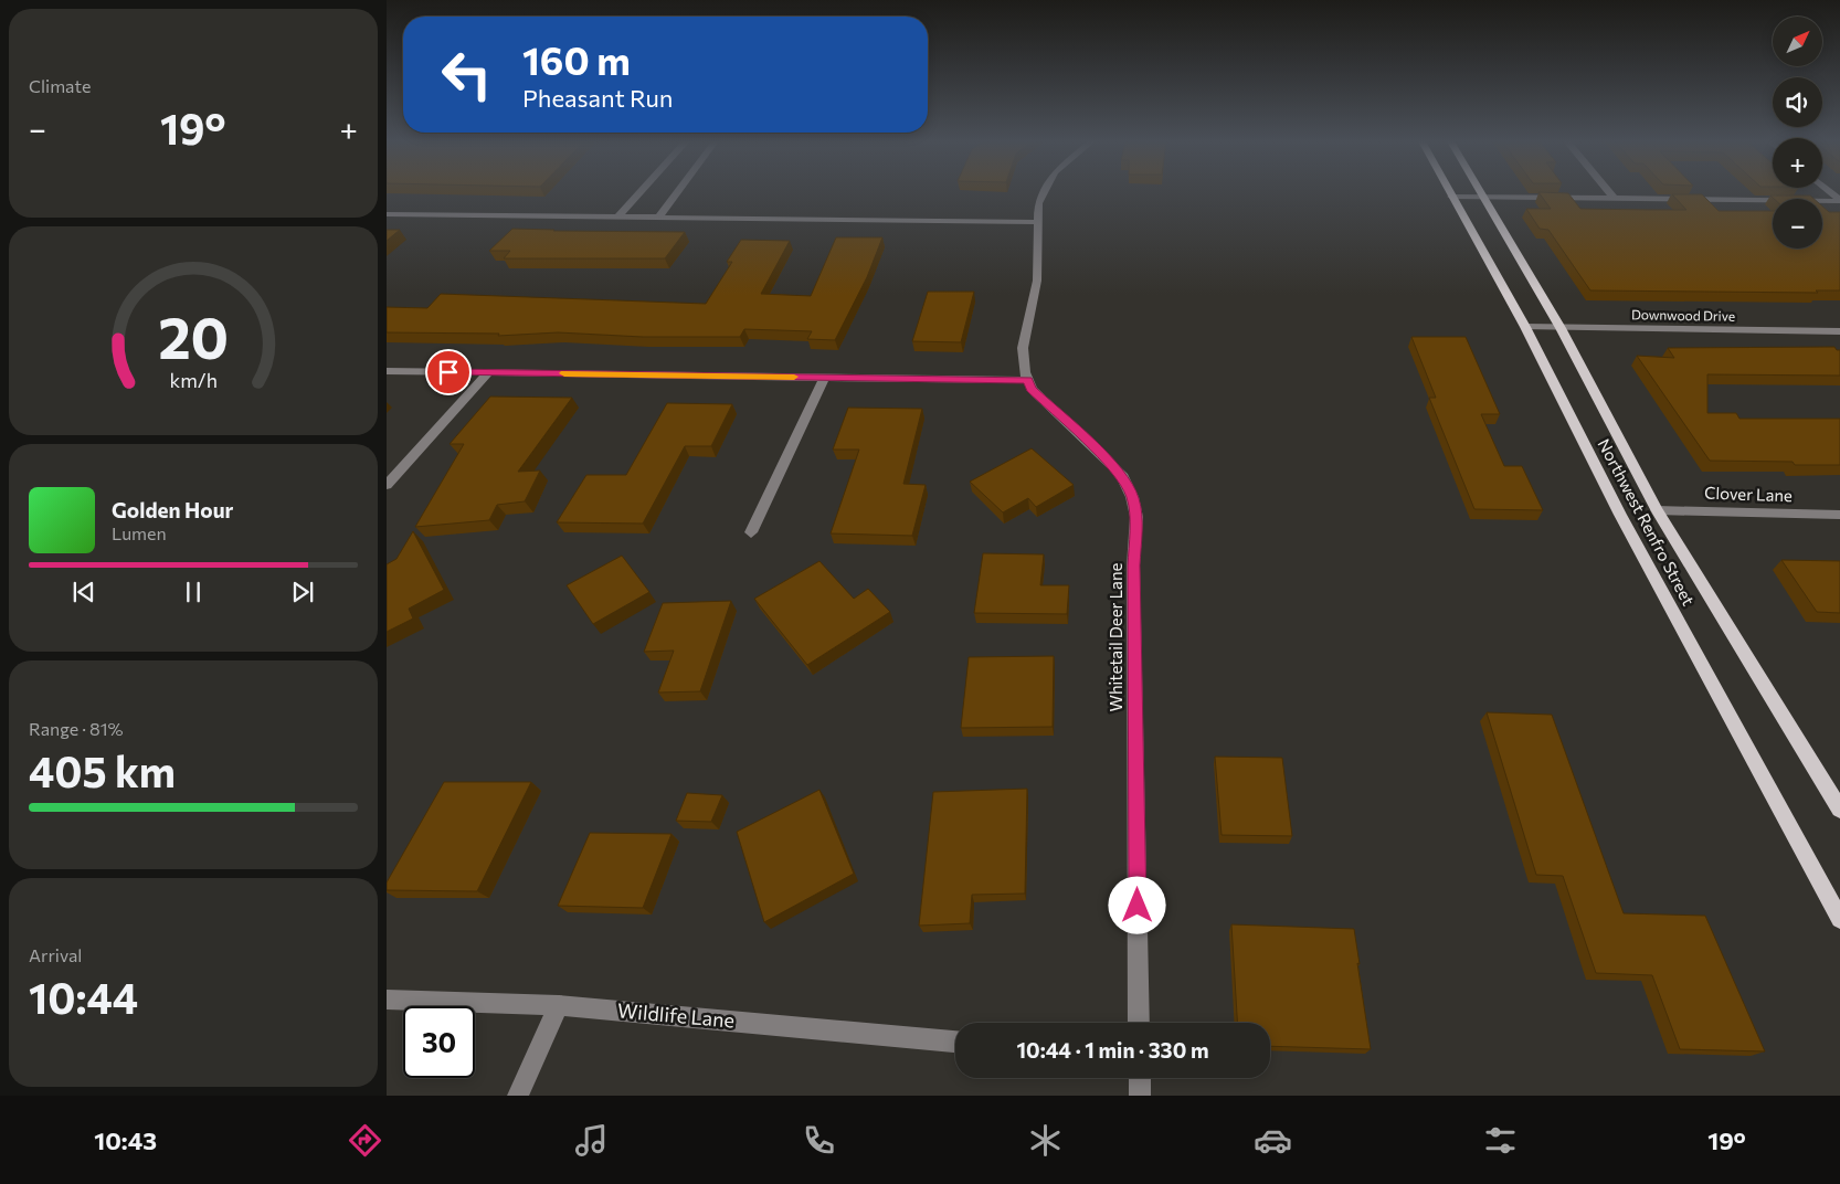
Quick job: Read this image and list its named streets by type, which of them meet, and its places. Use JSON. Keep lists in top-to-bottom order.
{
  "streets": {
    "main road": ["Northwest Renfro Street"],
    "street": [
      "Downwood Drive",
      "Clover Lane",
      "Whitetail Deer Lane",
      "Wildlife Lane"
    ]
  },
  "crossings": [
    ["Downwood Drive", "Northwest Renfro Street"],
    ["Clover Lane", "Northwest Renfro Street"]
  ],
  "north": "top right",
  "page": {
    "tile": [
      "Climate",
      ["Range · 81%", "405 km"],
      ["Arrival", "10:44"]
    ],
    "map_buttons": ["+", "−"],
    "turn": ["160 m", "Pheasant Run"],
    "heat": ["−", "19°", "+"],
    "song": ["Golden Hour", "Lumen"],
    "limit": "30",
    "trip": "10:44 · 1 min · 330 m",
    "tabs": ["10:43", "19°"],
    "gauge": ["20", "km/h"]
  }
}
